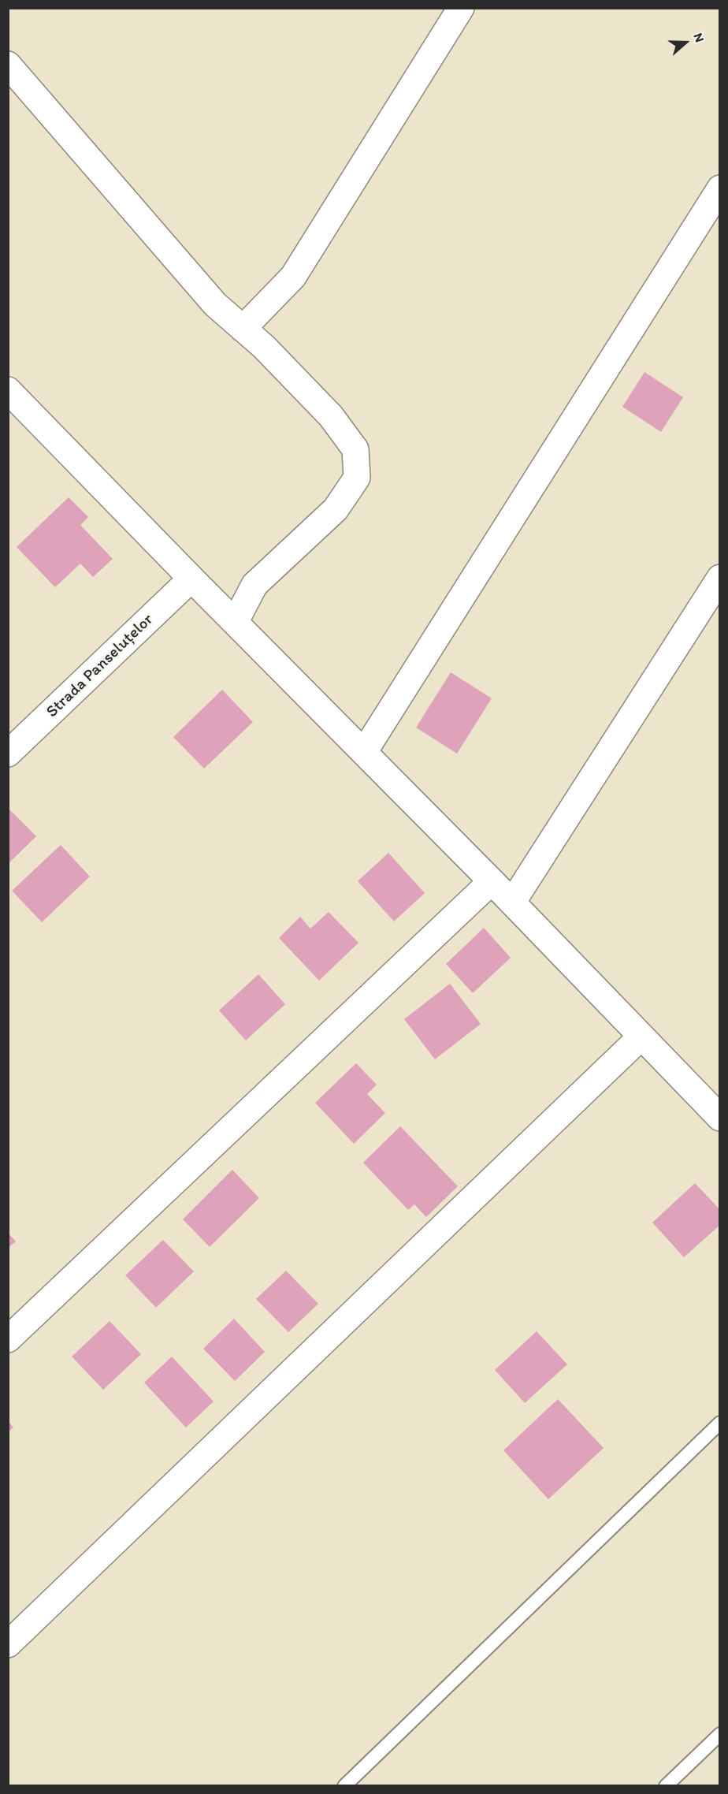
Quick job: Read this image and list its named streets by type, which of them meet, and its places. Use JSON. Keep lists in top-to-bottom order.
{
  "streets": {
    "street": ["Strada Panseluțelor"]
  },
  "north": "right"
}
